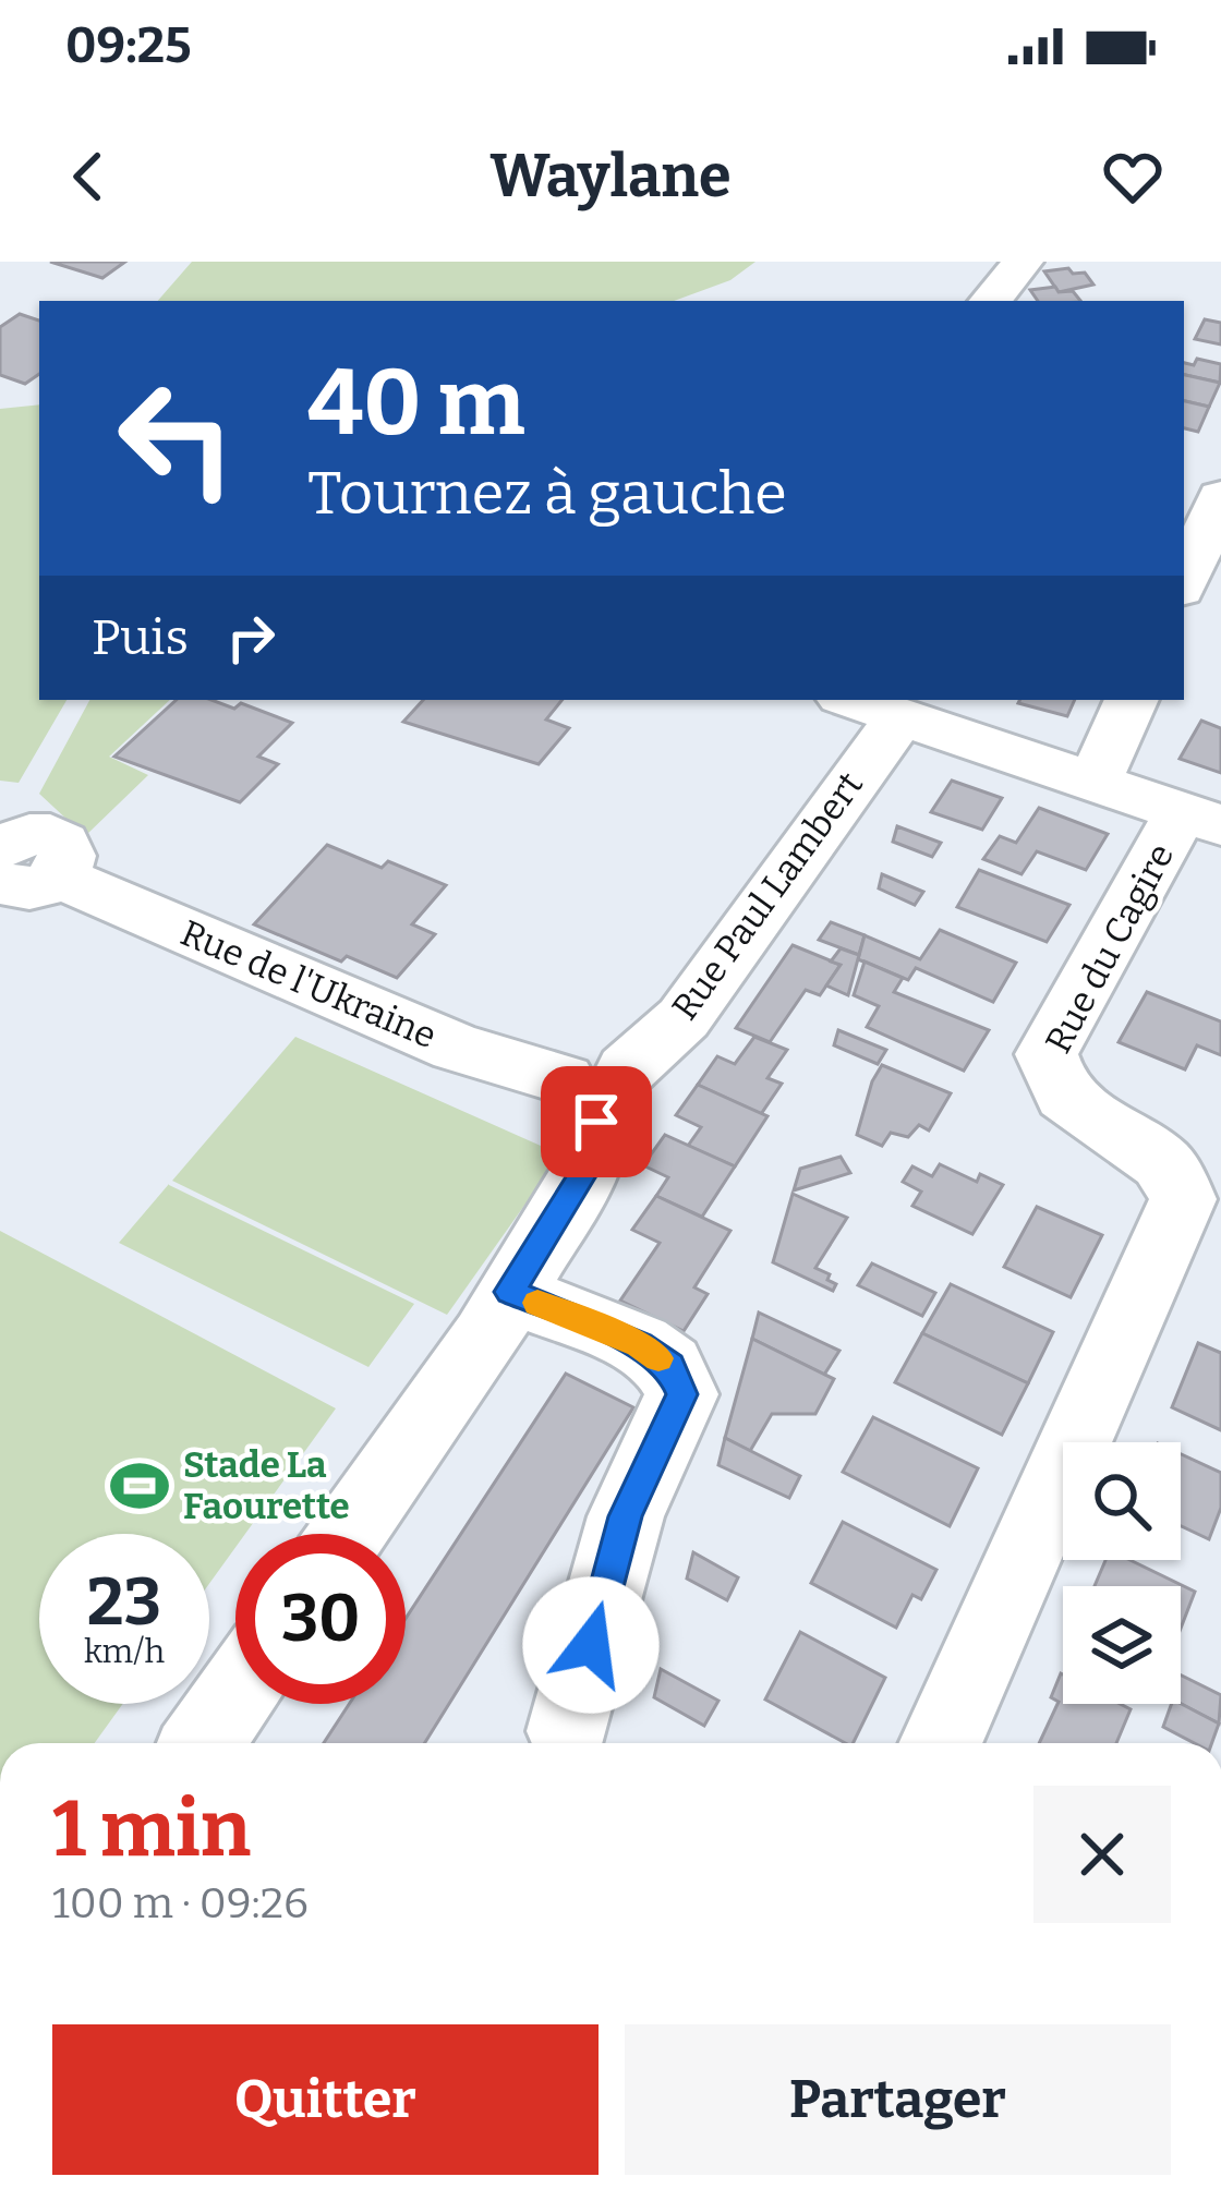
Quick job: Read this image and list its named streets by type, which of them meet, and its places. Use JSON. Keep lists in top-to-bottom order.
{
  "streets": {
    "street": ["Rue Paul Lambert", "Rue du Cagire", "Rue de l'Ukraine"]
  },
  "crossings": [
    ["Rue Paul Lambert", "Rue de l'Ukraine"]
  ],
  "places": {
    "sports": ["Stade La Faourette"]
  },
  "page": {
    "status": "09:25",
    "header": "Waylane",
    "turn": ["40 m", "Tournez à gauche"],
    "then": "Puis",
    "speed": "23 km/h",
    "limit": "30",
    "heading": ["1 min", "100 m · 09:26"],
    "buttons": ["Quitter", "Partager"]
  }
}
